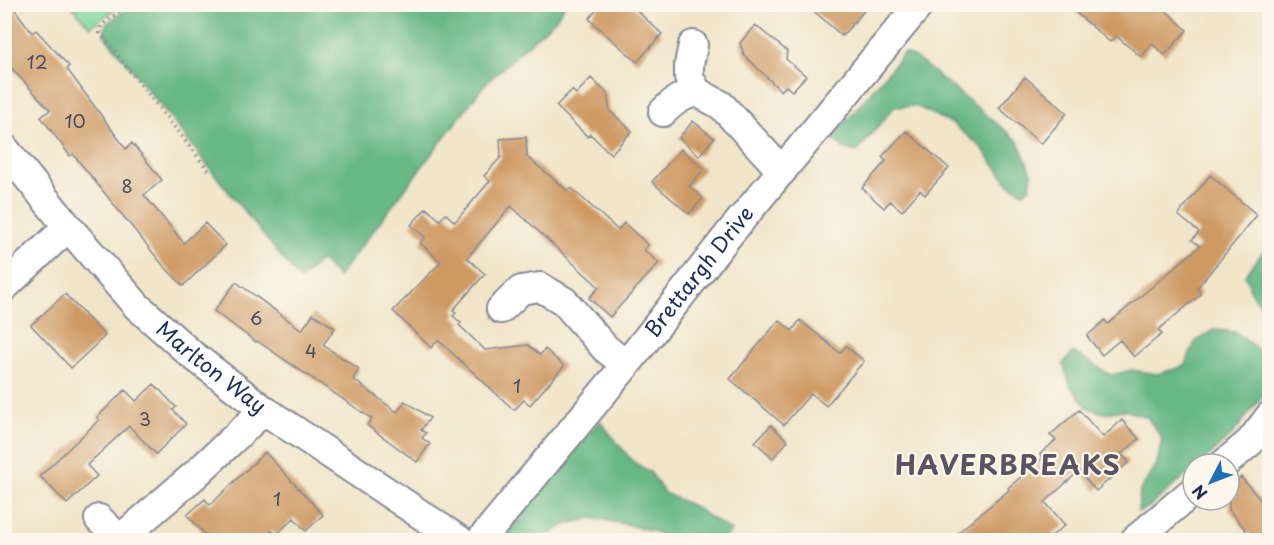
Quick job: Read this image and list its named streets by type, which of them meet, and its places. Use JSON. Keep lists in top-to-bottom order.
{
  "streets": {
    "street": ["Brettargh Drive", "Marlton Way"]
  },
  "districts": ["HAVERBREAKS"],
  "house_numbers": [
    "12",
    "10",
    "8",
    "6",
    "4",
    "1",
    "3",
    "1"
  ],
  "north": "bottom left"
}
